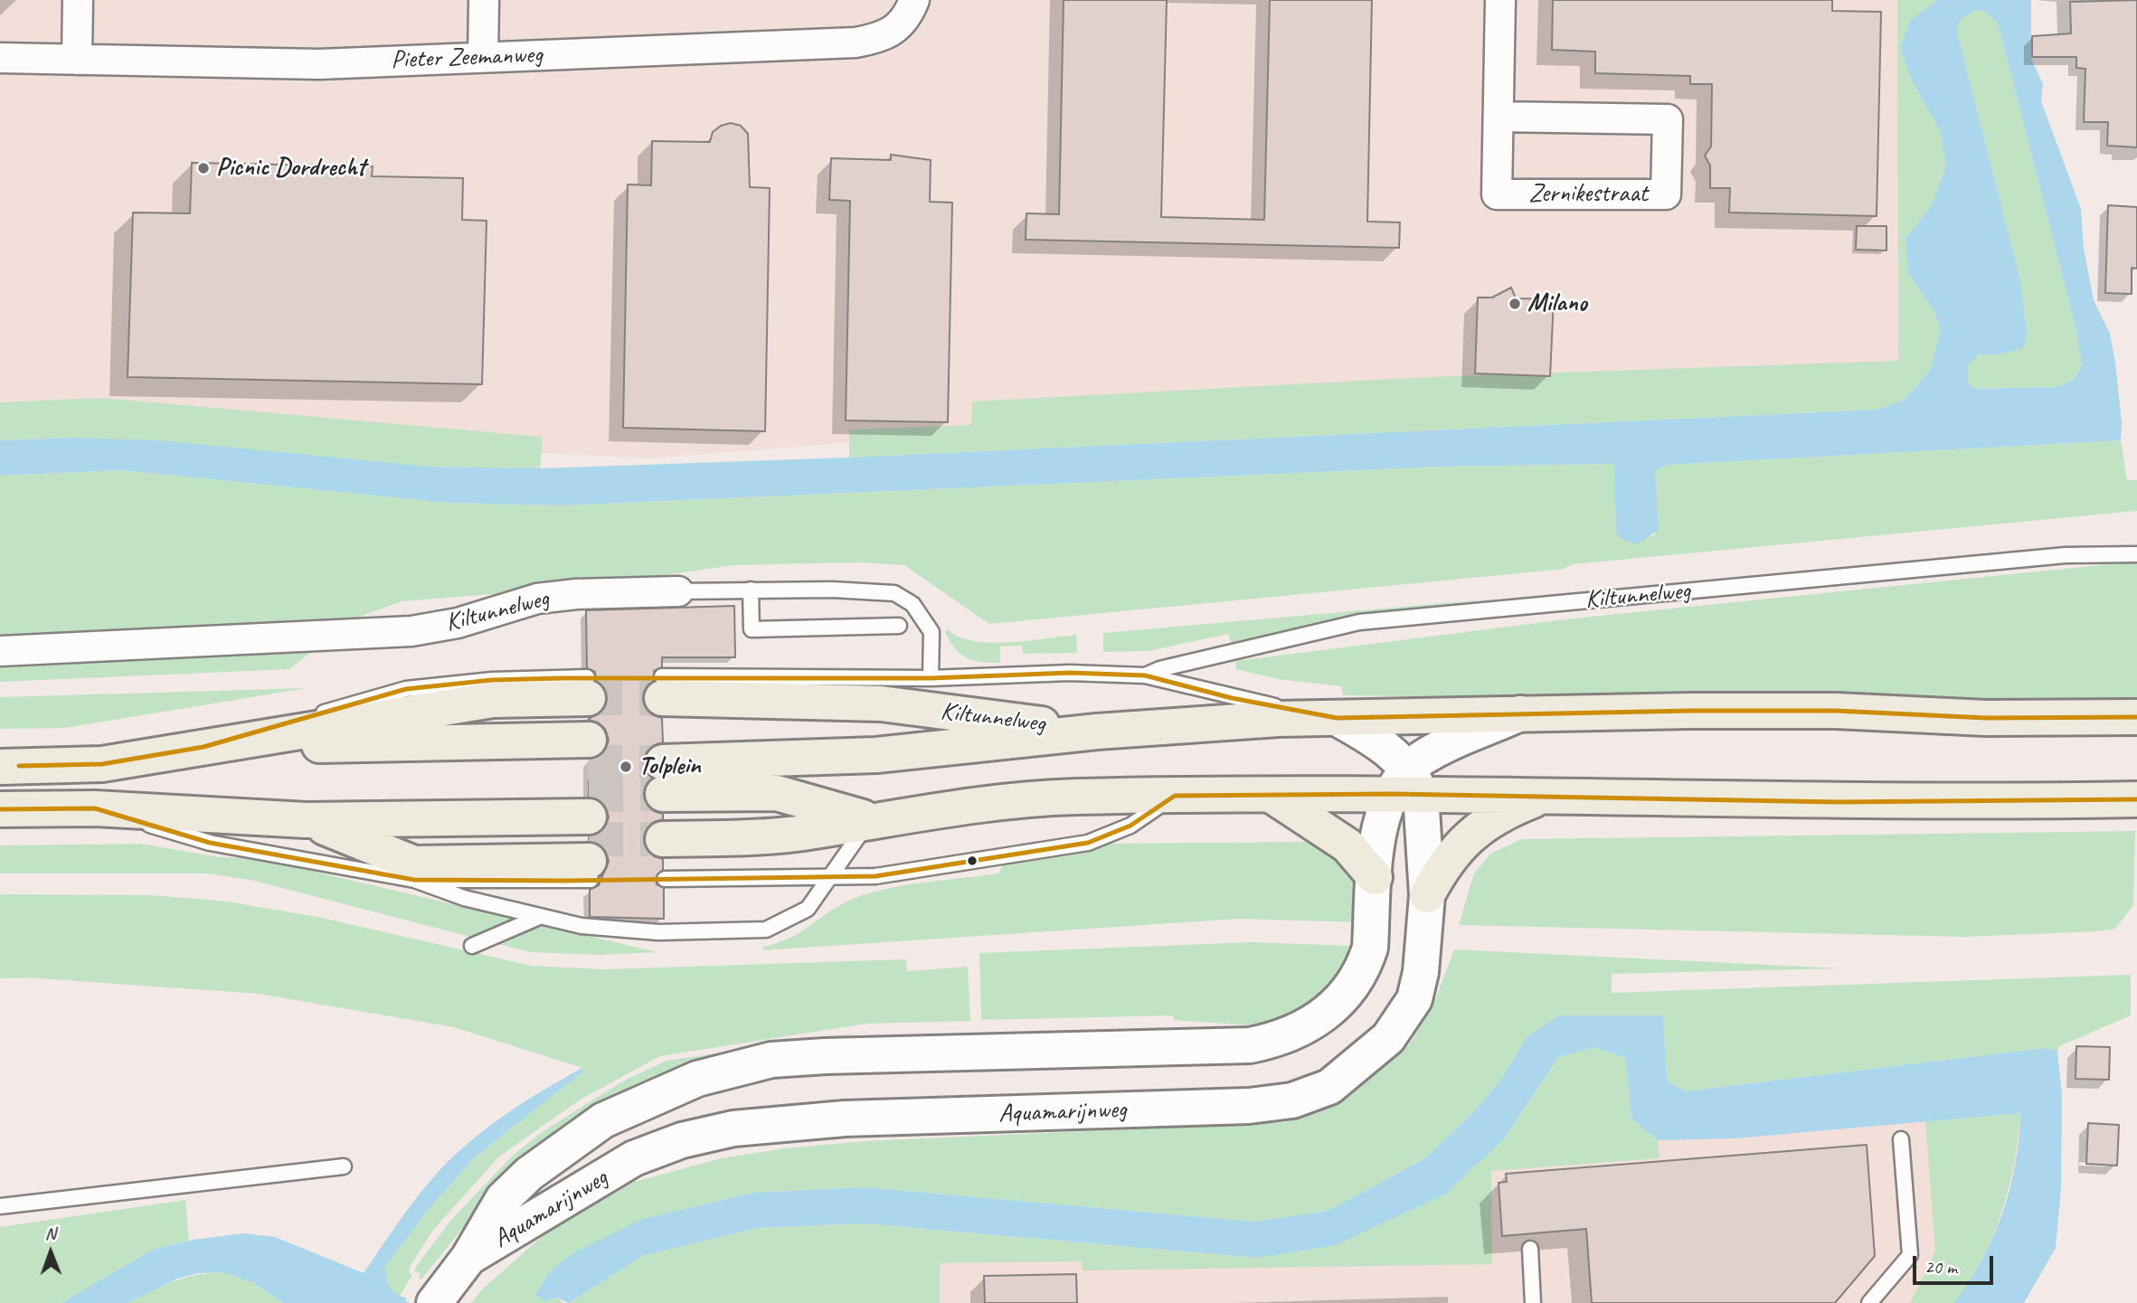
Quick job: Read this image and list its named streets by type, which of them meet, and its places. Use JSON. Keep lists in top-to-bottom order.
{
  "streets": {
    "main road": ["Kiltunnelweg"],
    "street": ["Pieter Zeemanweg", "Zernikestraat", "Aquamarijnweg"]
  },
  "crossings": [
    ["Kiltunnelweg", "Aquamarijnweg"]
  ],
  "places": ["Picnic Dordrecht", "Milano", "Tolplein"],
  "scale_bar": "20 m",
  "north": "top"
}
